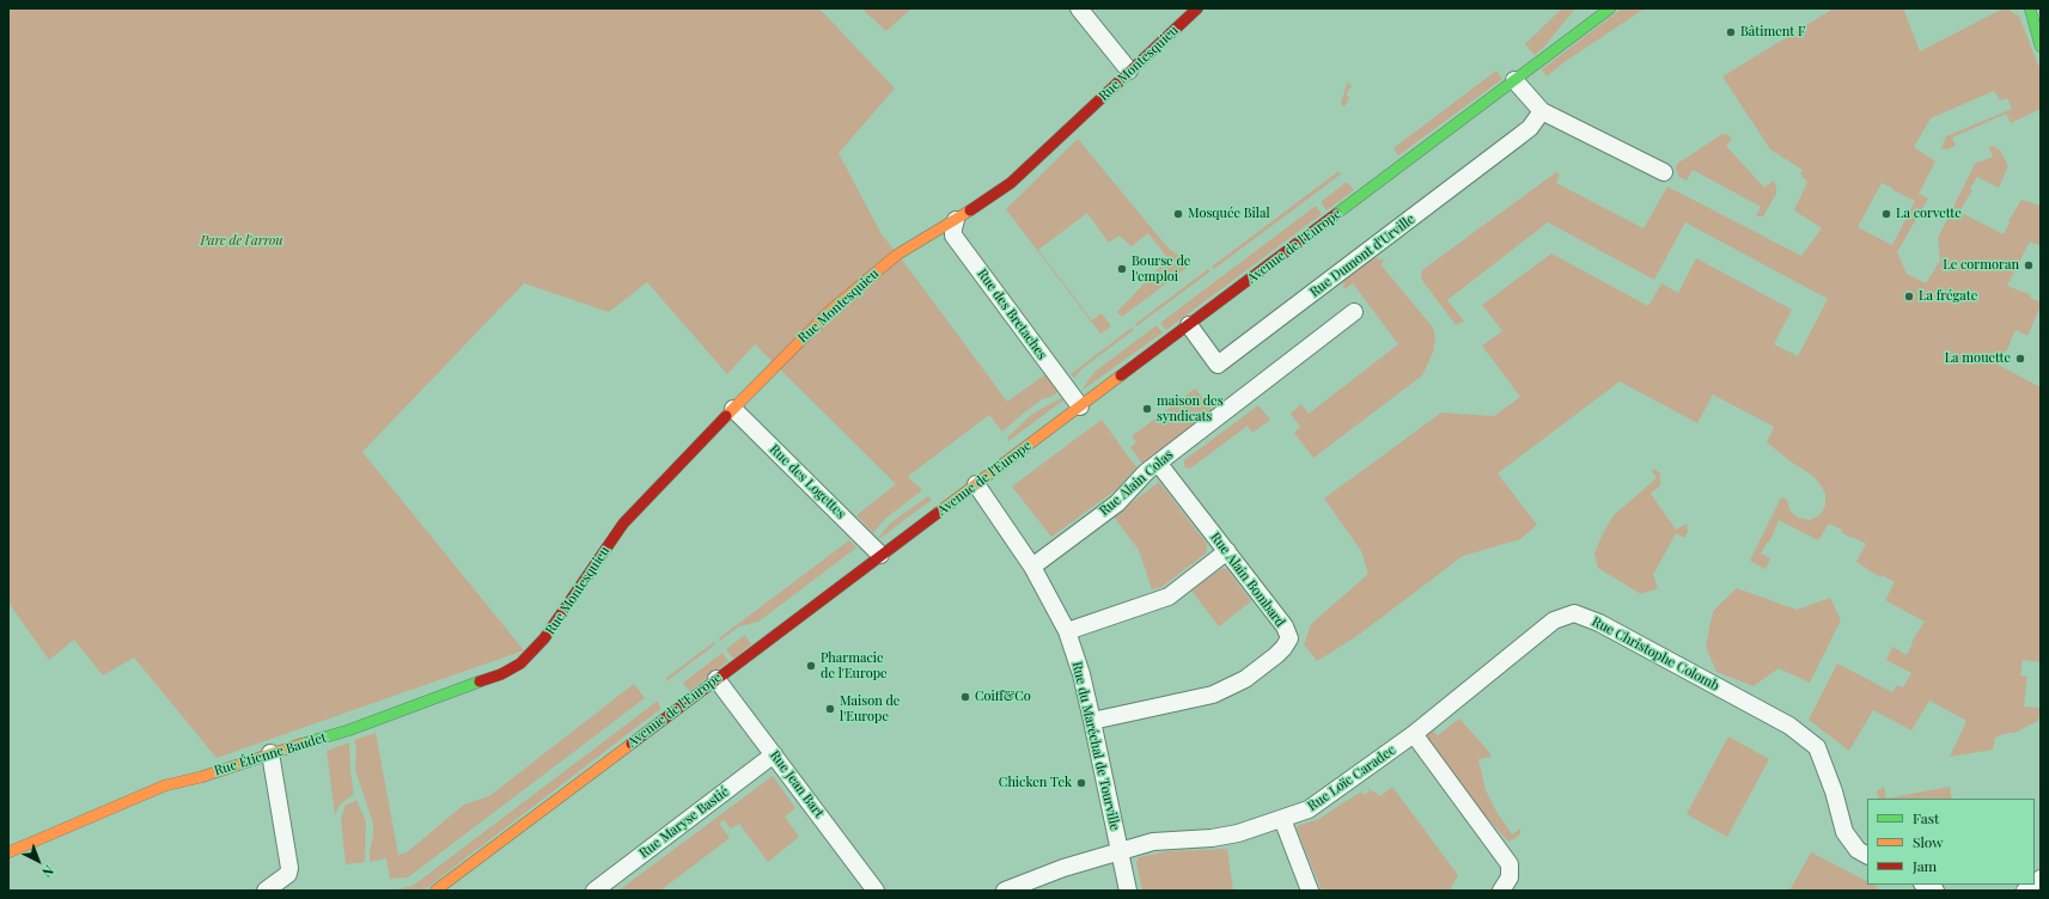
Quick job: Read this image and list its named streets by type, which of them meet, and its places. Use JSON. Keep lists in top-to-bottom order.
{
  "streets": {
    "street": [
      "Rue Montesquieu",
      "Avenue de l'Europe",
      "Rue Dumont d'Urville",
      "Rue des Bretaches",
      "Rue des Logettes",
      "Rue Alain Colas",
      "Rue Alain Bombard",
      "Rue Christophe Colomb",
      "Rue du Maréchal de Tourville",
      "Rue Étienne Baudet",
      "Rue Loïc Caradec",
      "Rue Jean Bart",
      "Rue Maryse Bastié"
    ]
  },
  "crossings": [
    ["Rue Montesquieu", "Rue des Bretaches"],
    ["Rue Montesquieu", "Rue des Logettes"],
    ["Rue Montesquieu", "Rue Étienne Baudet"],
    ["Avenue de l'Europe", "Rue Dumont d'Urville"],
    ["Avenue de l'Europe", "Rue des Bretaches"],
    ["Avenue de l'Europe", "Rue des Logettes"],
    ["Avenue de l'Europe", "Rue du Maréchal de Tourville"],
    ["Avenue de l'Europe", "Rue Jean Bart"],
    ["Rue Alain Colas", "Rue Alain Bombard"],
    ["Rue Alain Colas", "Rue du Maréchal de Tourville"],
    ["Rue Alain Bombard", "Rue du Maréchal de Tourville"],
    ["Rue Christophe Colomb", "Rue Loïc Caradec"],
    ["Rue du Maréchal de Tourville", "Rue Loïc Caradec"],
    ["Rue Jean Bart", "Rue Maryse Bastié"]
  ],
  "parks": ["Parc de l'arrou"],
  "places": [
    "Bâtiment F",
    "Mosquée Bilal",
    "La corvette",
    "Le cormoran",
    "Bourse de l'emploi",
    "La frégate",
    "La mouette",
    "maison des syndicats",
    "Pharmacie de l'Europe",
    "Coiff&Co",
    "Maison de l'Europe",
    "Chicken Tek"
  ],
  "legend": ["Fast", "Slow", "Jam"],
  "north": "bottom right"
}
